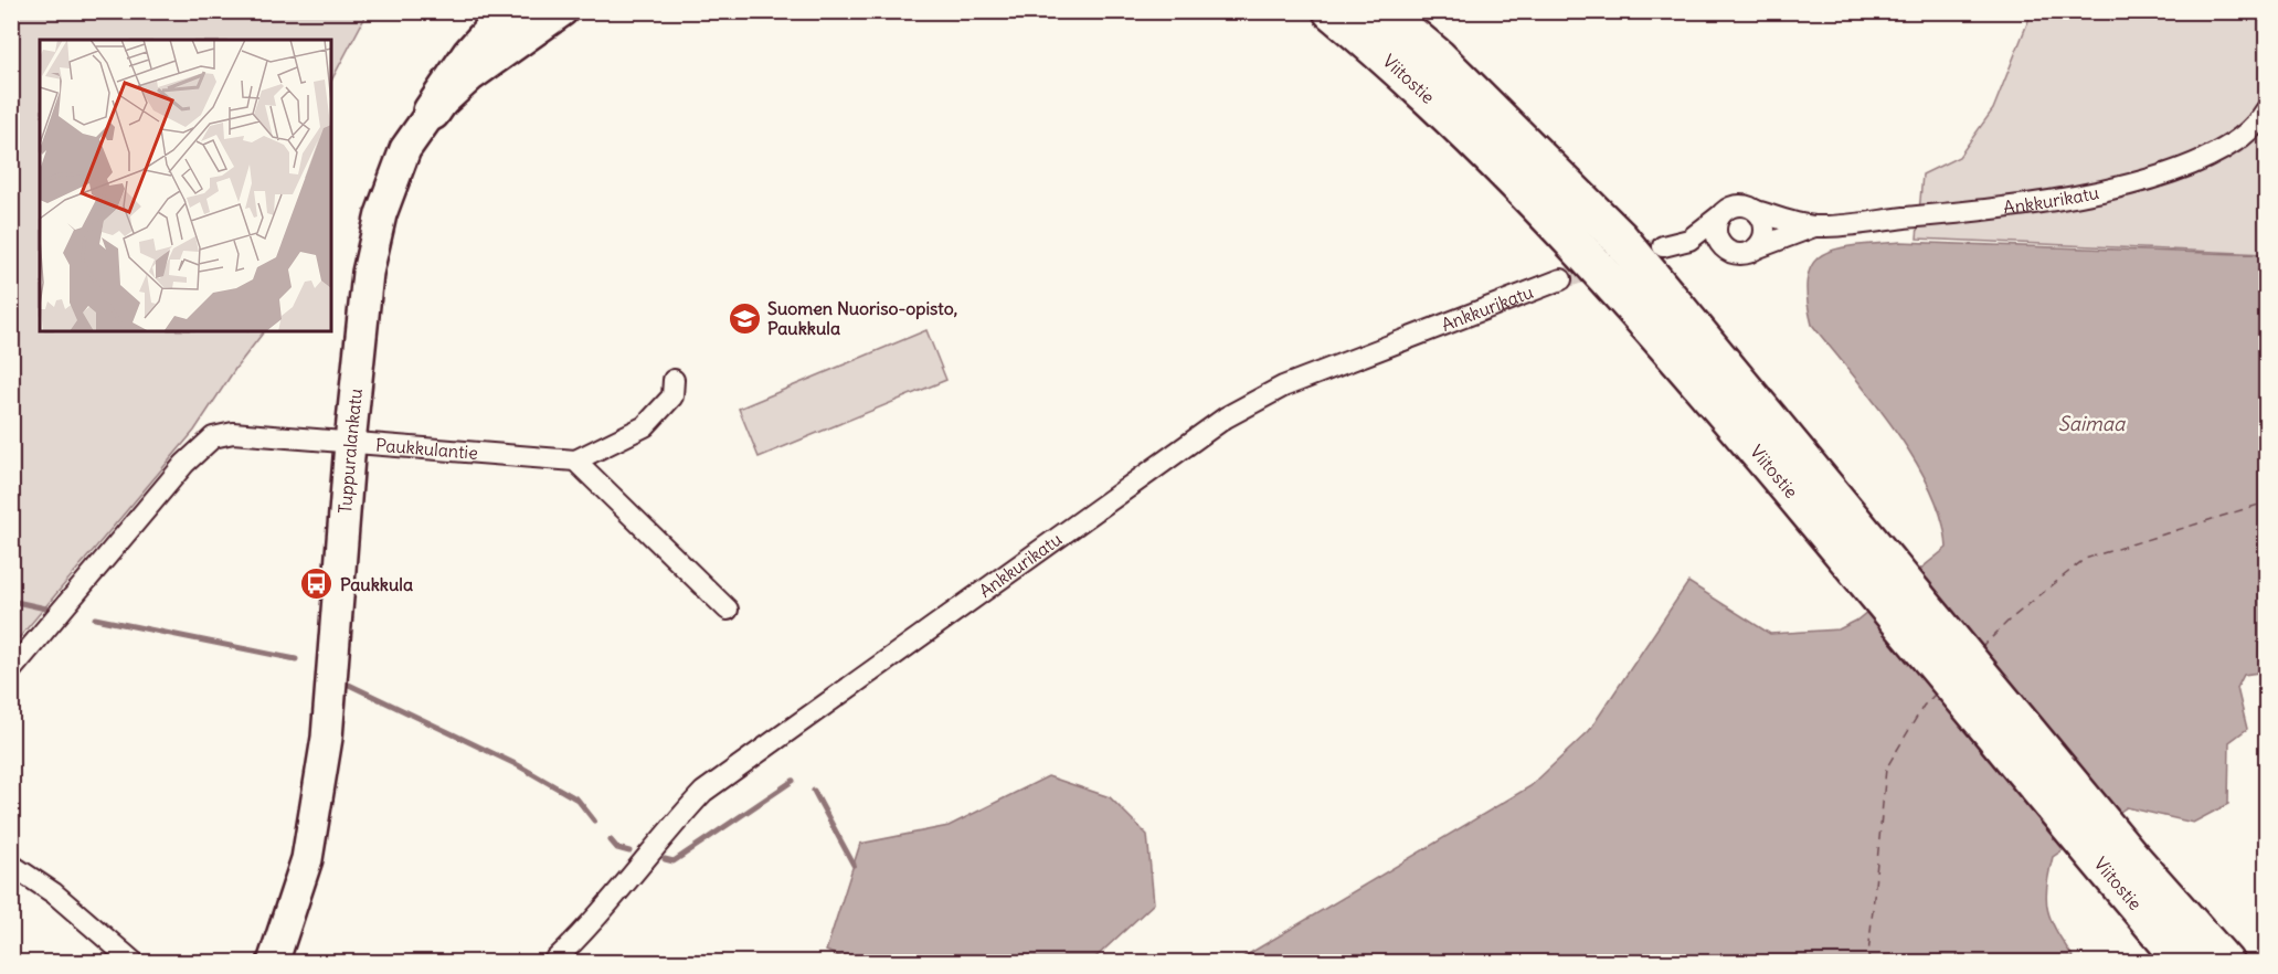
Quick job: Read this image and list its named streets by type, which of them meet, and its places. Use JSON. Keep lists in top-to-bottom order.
{
  "streets": {
    "highway": ["Viitostie"],
    "street": ["Ankkurikatu", "Paukkulantie", "Tuppuralankatu"]
  },
  "crossings": [
    ["Paukkulantie", "Tuppuralankatu"]
  ],
  "water": ["Saimaa"],
  "places": {
    "school or university": ["Suomen Nuoriso-opisto, Paukkula"],
    "bus stop": ["Paukkula"]
  }
}
